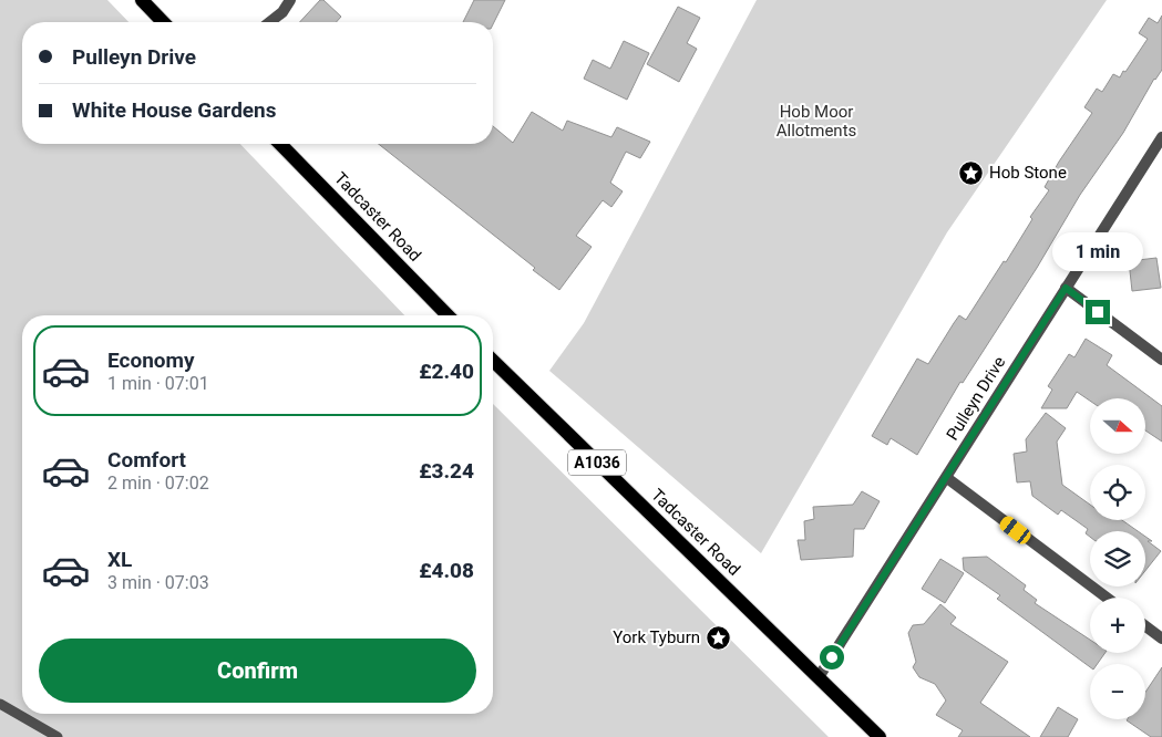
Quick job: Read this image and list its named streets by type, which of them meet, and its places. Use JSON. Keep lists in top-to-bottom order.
{
  "streets": {
    "main road": ["Tadcaster Road", "A1036"],
    "street": ["Pulleyn Drive"]
  },
  "crossings": [
    ["Tadcaster Road", "Pulleyn Drive"]
  ],
  "parks": ["Hob Moor Allotments"],
  "places": {
    "place": ["Hob Stone", "York Tyburn"]
  },
  "north": "right",
  "page": {
    "banner": ["Pulleyn Drive", "White House Gardens"],
    "bubble": "1 min",
    "list": [
      {
        "name": "Economy",
        "note": "1 min · 07:01",
        "value": "£2.40"
      },
      {
        "name": "Comfort",
        "note": "2 min · 07:02",
        "value": "£3.24"
      },
      {
        "name": "XL",
        "note": "3 min · 07:03",
        "value": "£4.08"
      }
    ],
    "map_buttons": ["+", "−"],
    "buttons": "Confirm"
  }
}
